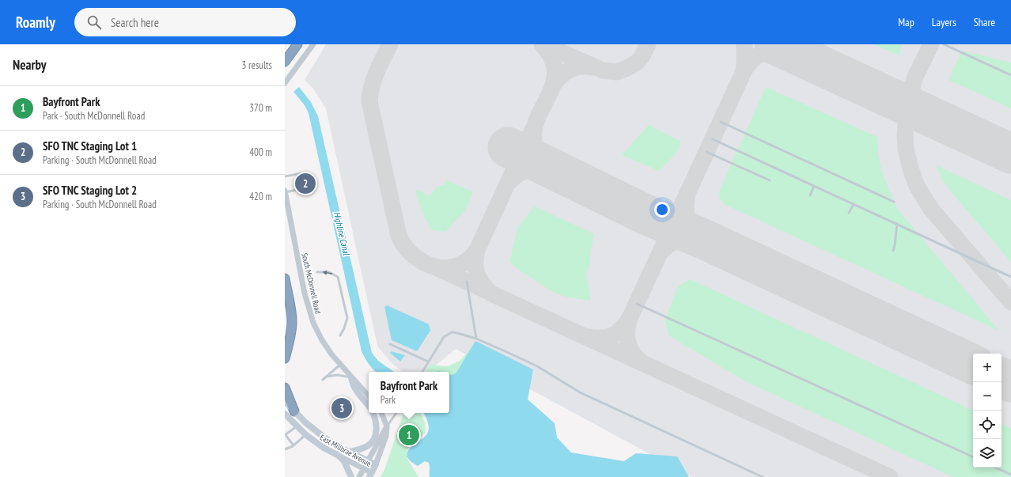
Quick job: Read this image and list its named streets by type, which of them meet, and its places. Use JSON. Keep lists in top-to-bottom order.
{
  "streets": {
    "main road": ["East Millbrae Avenue"],
    "street": ["South McDonnell Road"]
  },
  "water": ["Highline Canal"],
  "page": {
    "header": "Roamly",
    "search": "Search here",
    "nav": ["Map", "Layers", "Share"],
    "heading": ["Nearby", "3 results"],
    "list": [
      {
        "mark": "1",
        "name": "Bayfront Park",
        "note": "Park · South McDonnell Road",
        "value": "370 m"
      },
      {
        "mark": "2",
        "name": "SFO TNC Staging Lot 1",
        "note": "Parking · South McDonnell Road",
        "value": "400 m"
      },
      {
        "mark": "3",
        "name": "SFO TNC Staging Lot 2",
        "note": "Parking · South McDonnell Road",
        "value": "420 m"
      }
    ],
    "pins": ["2", "3", "1"],
    "map_buttons": ["+", "−"],
    "popup": ["Bayfront Park", "Park"]
  }
}
